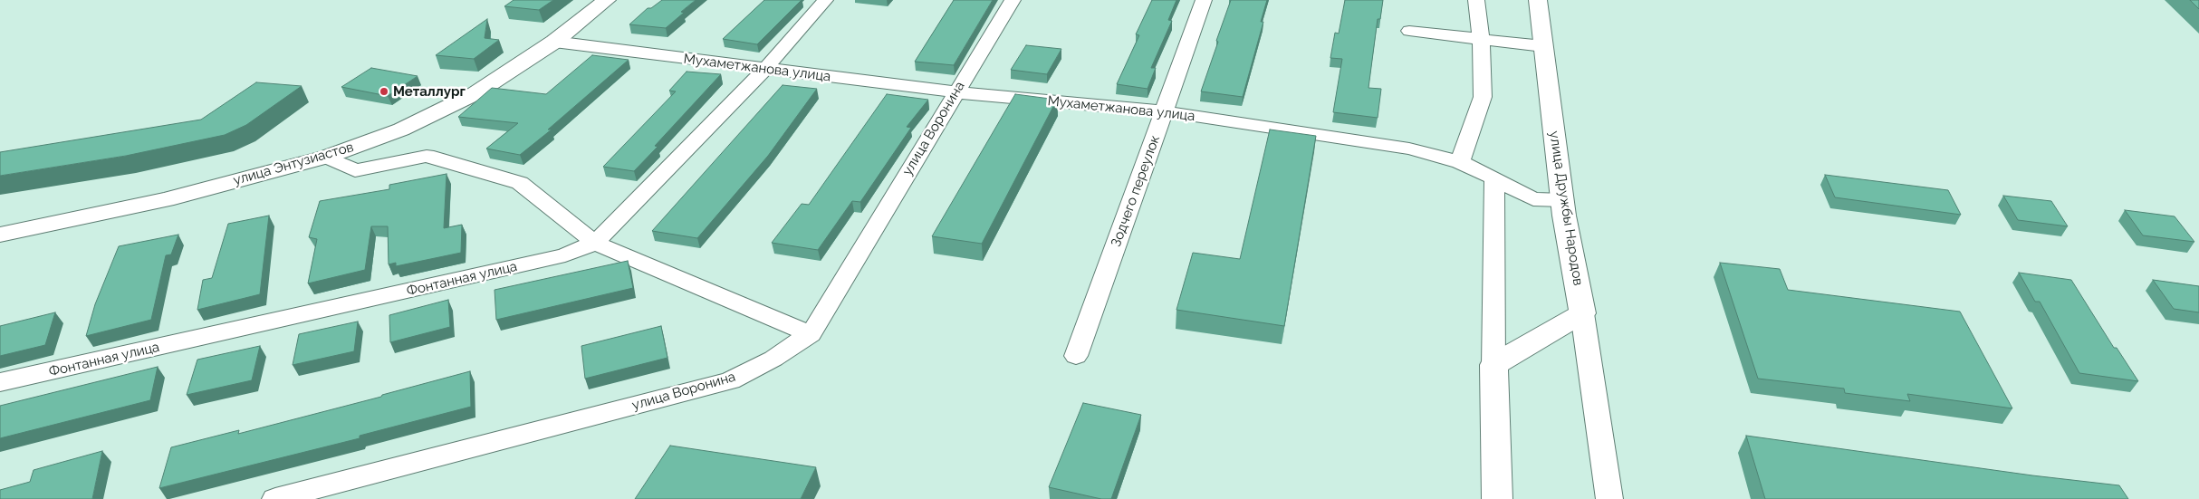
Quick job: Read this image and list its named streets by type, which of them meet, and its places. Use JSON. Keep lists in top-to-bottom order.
{
  "streets": {
    "street": [
      "Мухаметжанова улица",
      "улица Воронина",
      "улица Энтузиастов",
      "Зодчего переулок",
      "улица Дружбы Народов",
      "Фонтанная улица"
    ]
  },
  "crossings": [
    ["Мухаметжанова улица", "улица Воронина"],
    ["Мухаметжанова улица", "улица Энтузиастов"],
    ["Мухаметжанова улица", "Зодчего переулок"],
    ["Мухаметжанова улица", "улица Дружбы Народов"],
    ["Мухаметжанова улица", "Фонтанная улица"]
  ],
  "places": ["Металлург"]
}
